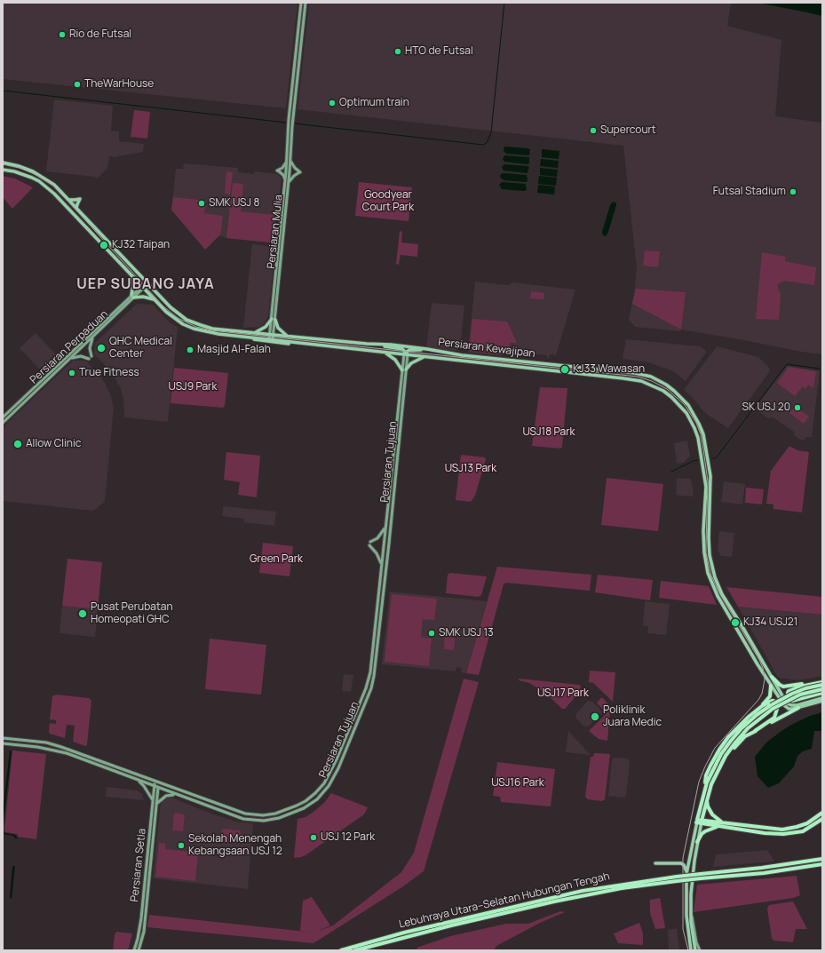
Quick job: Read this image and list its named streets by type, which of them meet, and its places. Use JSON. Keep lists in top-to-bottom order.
{
  "streets": {
    "highway": ["Lebuhraya Utara–Selatan Hubungan Tengah"],
    "main road": [
      "Persiaran Mulia",
      "Persiaran Perpaduan",
      "Persiaran Kewajipan",
      "Persiaran Tujuan",
      "Persiaran Setia"
    ]
  },
  "crossings": [
    ["Persiaran Mulia", "Persiaran Kewajipan"],
    ["Persiaran Perpaduan", "Persiaran Kewajipan"],
    ["Persiaran Kewajipan", "Persiaran Tujuan"],
    ["Persiaran Tujuan", "Persiaran Setia"]
  ],
  "districts": ["UEP SUBANG JAYA"],
  "parks": [
    "Goodyear Court Park",
    "USJ9 Park",
    "USJ18 Park",
    "USJ13 Park",
    "Green Park",
    "USJ17 Park",
    "USJ16 Park"
  ],
  "places": [
    "Rio de Futsal",
    "HTO de Futsal",
    "TheWarHouse",
    "Optimum train",
    "Supercourt",
    "Futsal Stadium",
    "SMK USJ 8",
    "KJ32 Taipan",
    "QHC Medical Center",
    "Masjid Al-Falah",
    "KJ33 Wawasan",
    "True Fitness",
    "SK USJ 20",
    "Allow Clinic",
    "Pusat Perubatan Homeopati GHC",
    "KJ34 USJ21",
    "SMK USJ 13",
    "Poliklinik Juara Medic",
    "USJ 12 Park",
    "Sekolah Menengah Kebangsaan USJ 12"
  ]
}
